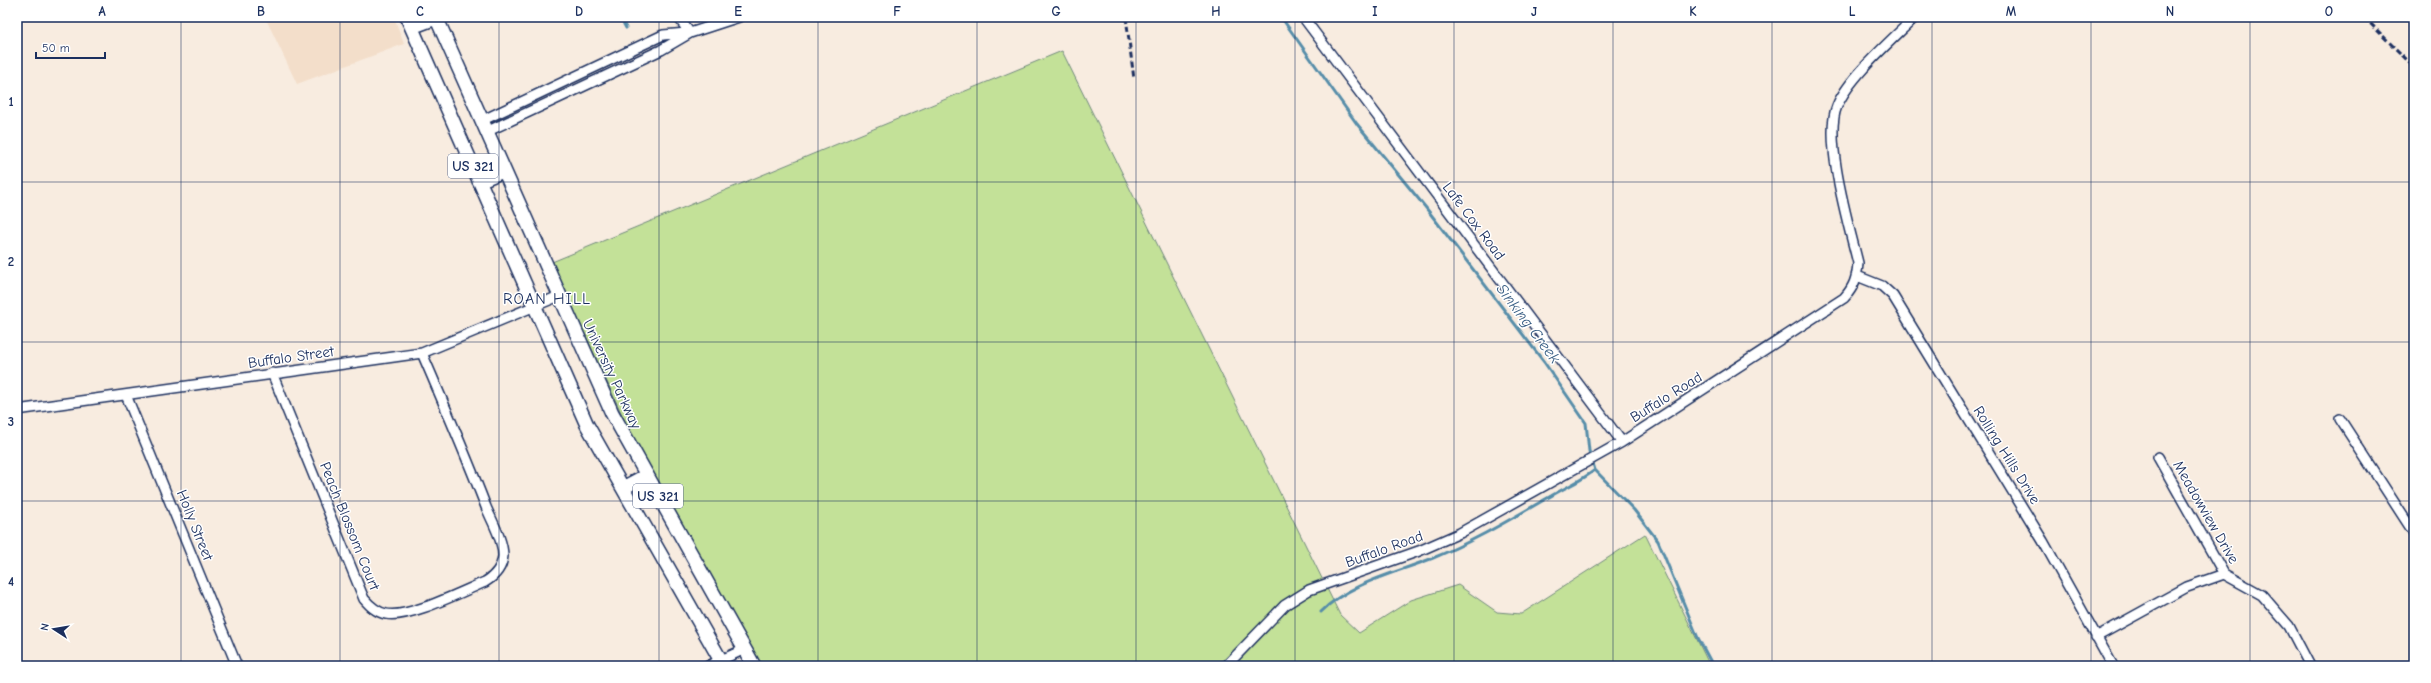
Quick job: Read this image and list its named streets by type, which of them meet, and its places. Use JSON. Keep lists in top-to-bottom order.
{
  "streets": {
    "highway": ["US 321", "University Parkway"],
    "street": [
      "Lafe Cox Road",
      "Buffalo Street",
      "Buffalo Road",
      "Rolling Hills Drive",
      "Meadowview Drive",
      "Holly Street",
      "Peach Blossom Court"
    ]
  },
  "crossings": [
    ["US 321", "Buffalo Street"],
    ["Lafe Cox Road", "Buffalo Road"],
    ["Buffalo Street", "University Parkway"],
    ["Buffalo Street", "Holly Street"],
    ["Buffalo Street", "Peach Blossom Court"],
    ["Buffalo Road", "Rolling Hills Drive"]
  ],
  "districts": ["ROAN HILL"],
  "water": ["Sinking Creek"],
  "scale_bar": "50 m",
  "north": "left",
  "grid": {
    "columns": [
      "A",
      "B",
      "C",
      "D",
      "E",
      "F",
      "G",
      "H",
      "I",
      "J",
      "K",
      "L",
      "M",
      "N",
      "O"
    ],
    "rows": [
      "1",
      "2",
      "3",
      "4"
    ]
  }
}
